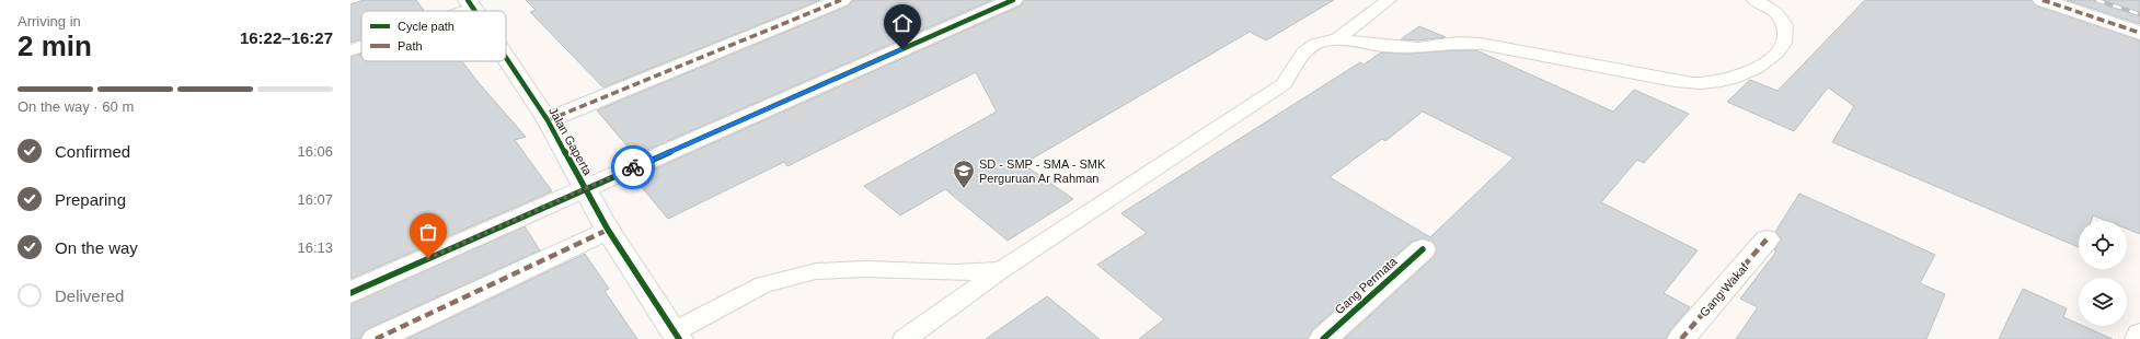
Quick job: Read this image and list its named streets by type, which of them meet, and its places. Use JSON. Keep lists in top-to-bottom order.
{
  "streets": {
    "street": ["Jalan Gaperta", "Gang Permata", "Gang Wakaf"]
  },
  "places": {
    "school or university": ["SD - SMP - SMA - SMK Perguruan Ar Rahman"]
  },
  "legend": ["Cycle path", "Path"],
  "page": {
    "heading": ["2 min", "Arriving in", "16:22–16:27"],
    "bar": "On the way · 60 m",
    "list": [
      ["Confirmed", "16:06"],
      ["Preparing", "16:07"],
      ["On the way", "16:13"],
      "Delivered"
    ]
  }
}
